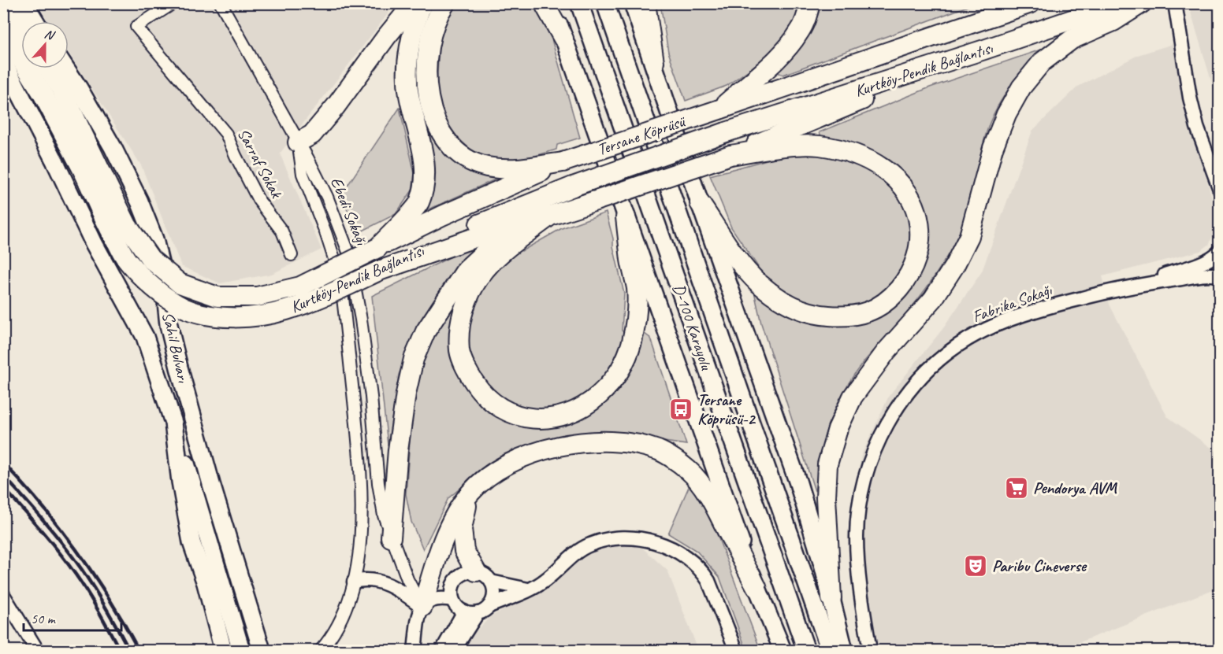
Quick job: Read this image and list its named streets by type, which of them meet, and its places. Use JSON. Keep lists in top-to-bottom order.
{
  "streets": {
    "highway": [
      "Kurtköy-Pendik Bağlantısı",
      "Tersane Köprüsü",
      "D-100 Karayolu",
      "Sahil Bulvarı"
    ],
    "street": ["Sarraf Sokak", "Ebedi Sokağı", "Fabrika Sokağı"]
  },
  "crossings": [
    ["Kurtköy-Pendik Bağlantısı", "Tersane Köprüsü"]
  ],
  "places": {
    "bus stop": ["Tersane Köprüsü-2"],
    "supermarket": ["Pendorya AVM"],
    "theatre": ["Paribu Cineverse"]
  },
  "scale_bar": "50 m",
  "north": "top"
}
